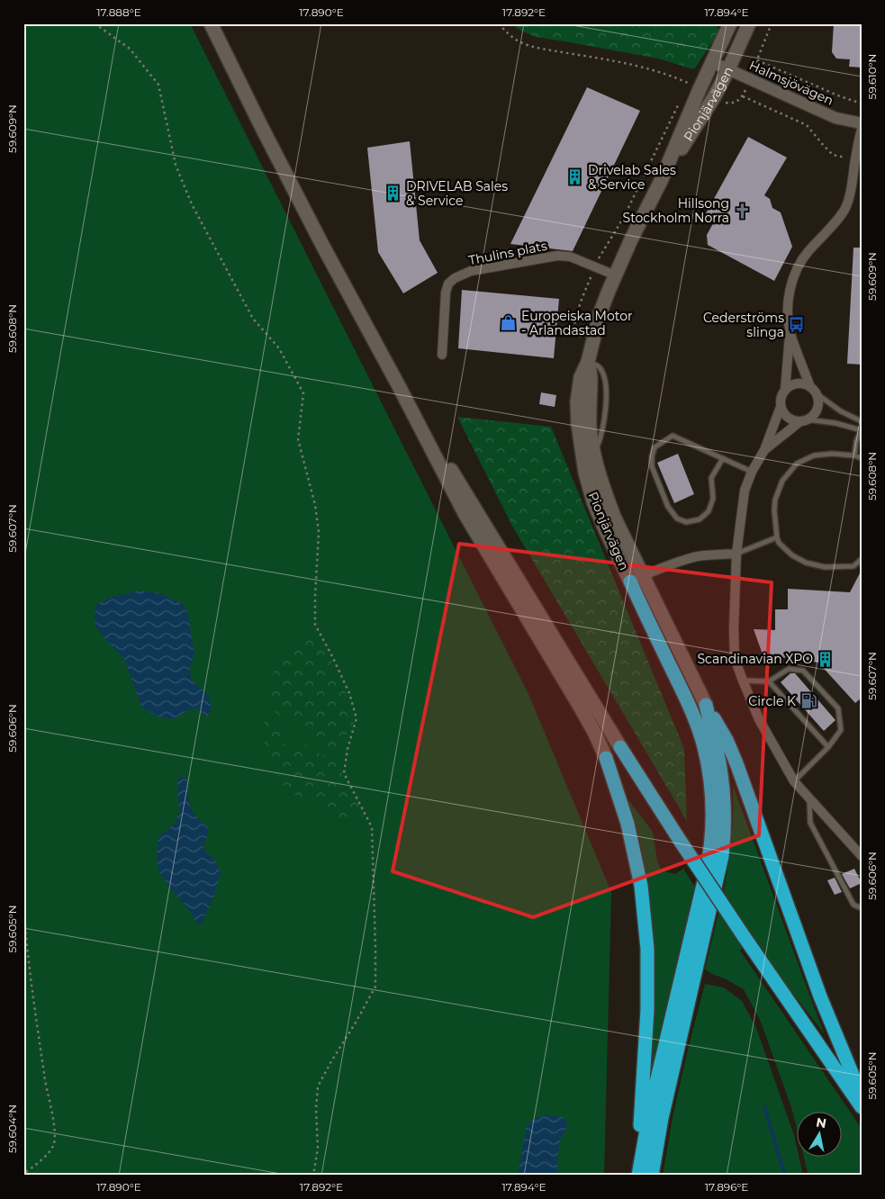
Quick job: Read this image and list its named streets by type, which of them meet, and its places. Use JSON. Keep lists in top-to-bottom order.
{
  "streets": {
    "main road": ["Pionjärvägen"],
    "street": ["Halmsjövägen", "Thulins plats"]
  },
  "crossings": [
    ["Halmsjövägen", "Pionjärvägen"],
    ["Pionjärvägen", "Thulins plats"]
  ],
  "places": {
    "building": ["Drivelab Sales & Service", "DRIVELAB Sales & Service", "Scandinavian XPO"],
    "church": ["Hillsong Stockholm Norra"],
    "shop": ["Europeiska Motor - Arlandastad"],
    "bus stop": ["Cederströms slinga"],
    "fuel station": ["Circle K"]
  },
  "north": "top",
  "coordinates": [
    "17.888°E",
    "17.890°E",
    "17.892°E",
    "17.894°E",
    "59.610°N",
    "59.609°N",
    "59.608°N",
    "59.607°N",
    "59.606°N",
    "59.605°N",
    "59.604°N",
    "17.896°E"
  ]
}
